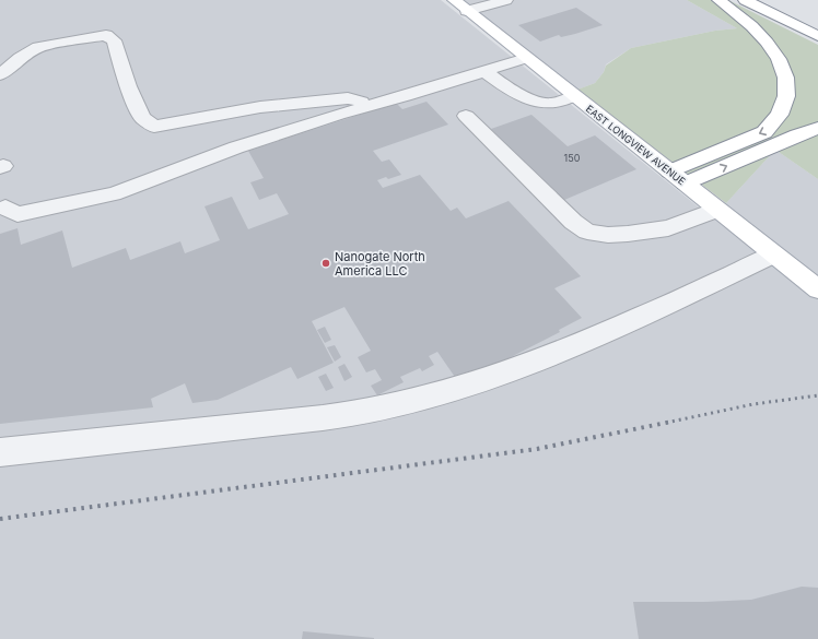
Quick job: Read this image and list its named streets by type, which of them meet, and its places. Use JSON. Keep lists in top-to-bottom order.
{
  "streets": {
    "main road": ["EAST LONGVIEW AVENUE"]
  },
  "places": ["Nanogate North America LLC"],
  "house_numbers": ["150"]
}
